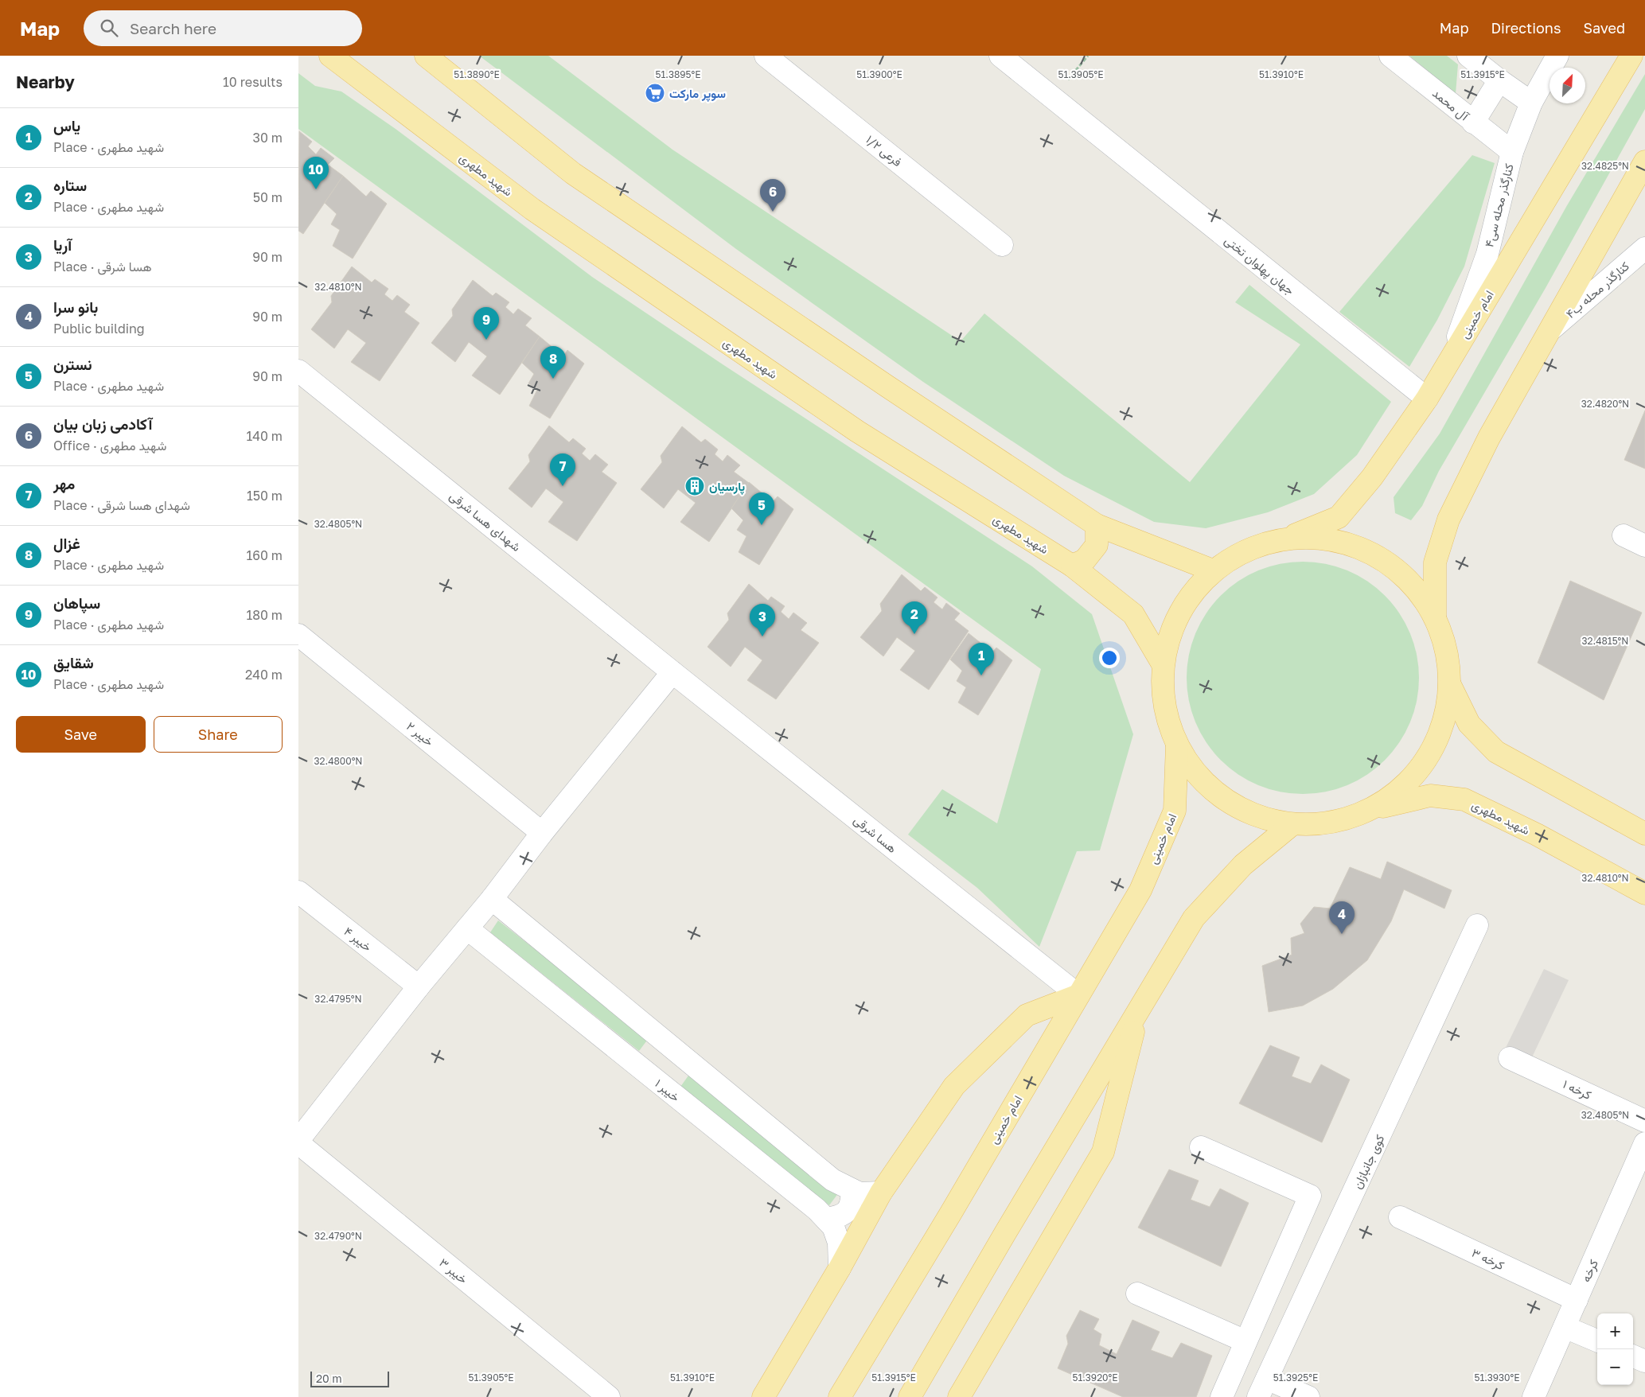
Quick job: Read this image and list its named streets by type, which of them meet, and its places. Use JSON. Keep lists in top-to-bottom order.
{
  "streets": {
    "main road": ["شهید مطهری", "امام خمینی"],
    "street": [
      "آل محمد",
      "فرعی ۱/۲",
      "کنارگذر محله سی۴",
      "جهان پهلوان تختی",
      "کنارگذر محله ب۴",
      "شهدای هسا شرقی",
      "خیبر ۲",
      "هسا شرقی",
      "خیبر ۴",
      "کرخه ۱",
      "خیبر ۱",
      "کوی جانبازان",
      "کرخه ۳",
      "خیبر ۳",
      "کرخه"
    ]
  },
  "crossings": [
    ["آل محمد", "کنارگذر محله سی۴"],
    ["کنارگذر محله سی۴", "امام خمینی"],
    ["جهان پهلوان تختی", "امام خمینی"],
    ["امام خمینی", "هسا شرقی"],
    ["شهدای هسا شرقی", "هسا شرقی"],
    ["کرخه ۳", "کرخه"]
  ],
  "places": {
    "supermarket": ["سوپر مارکت"],
    "building": ["پارسیان"]
  },
  "scale_bar": "20 m",
  "north": "top right",
  "page": {
    "header": "Map",
    "search": "Search here",
    "nav": ["Map", "Directions", "Saved"],
    "heading": ["Nearby", "10 results"],
    "list": [
      {
        "mark": "1",
        "name": "یاس",
        "note": "Place · شهید مطهری",
        "value": "30 m"
      },
      {
        "mark": "2",
        "name": "ستاره",
        "note": "Place · شهید مطهری",
        "value": "50 m"
      },
      {
        "mark": "3",
        "name": "آریا",
        "note": "Place · هسا شرقی",
        "value": "90 m"
      },
      {
        "mark": "4",
        "name": "بانو سرا",
        "note": "Public building",
        "value": "90 m"
      },
      {
        "mark": "5",
        "name": "نسترن",
        "note": "Place · شهید مطهری",
        "value": "90 m"
      },
      {
        "mark": "6",
        "name": "آکادمی زبان بیان",
        "note": "Office · شهید مطهری",
        "value": "140 m"
      },
      {
        "mark": "7",
        "name": "مهر",
        "note": "Place · شهدای هسا شرقی",
        "value": "150 m"
      },
      {
        "mark": "8",
        "name": "غزال",
        "note": "Place · شهید مطهری",
        "value": "160 m"
      },
      {
        "mark": "9",
        "name": "سپاهان",
        "note": "Place · شهید مطهری",
        "value": "180 m"
      },
      {
        "mark": "10",
        "name": "شقایق",
        "note": "Place · شهید مطهری",
        "value": "240 m"
      }
    ],
    "pins": [
      "10",
      "6",
      "9",
      "8",
      "7",
      "5",
      "2",
      "3",
      "1",
      "4"
    ],
    "buttons": ["Save", "Share"],
    "map_buttons": ["+", "−"],
    "scale": "20 m"
  },
  "coordinates": [
    "51.3890°E",
    "51.3900°E",
    "51.3895°E",
    "51.3905°E",
    "51.3910°E",
    "51.3915°E",
    "32.4825°N",
    "32.4810°N",
    "32.4820°N",
    "32.4805°N",
    "32.4815°N",
    "32.4800°N",
    "32.4795°N",
    "32.4790°N",
    "51.3920°E",
    "51.3925°E",
    "51.3930°E"
  ]
}
